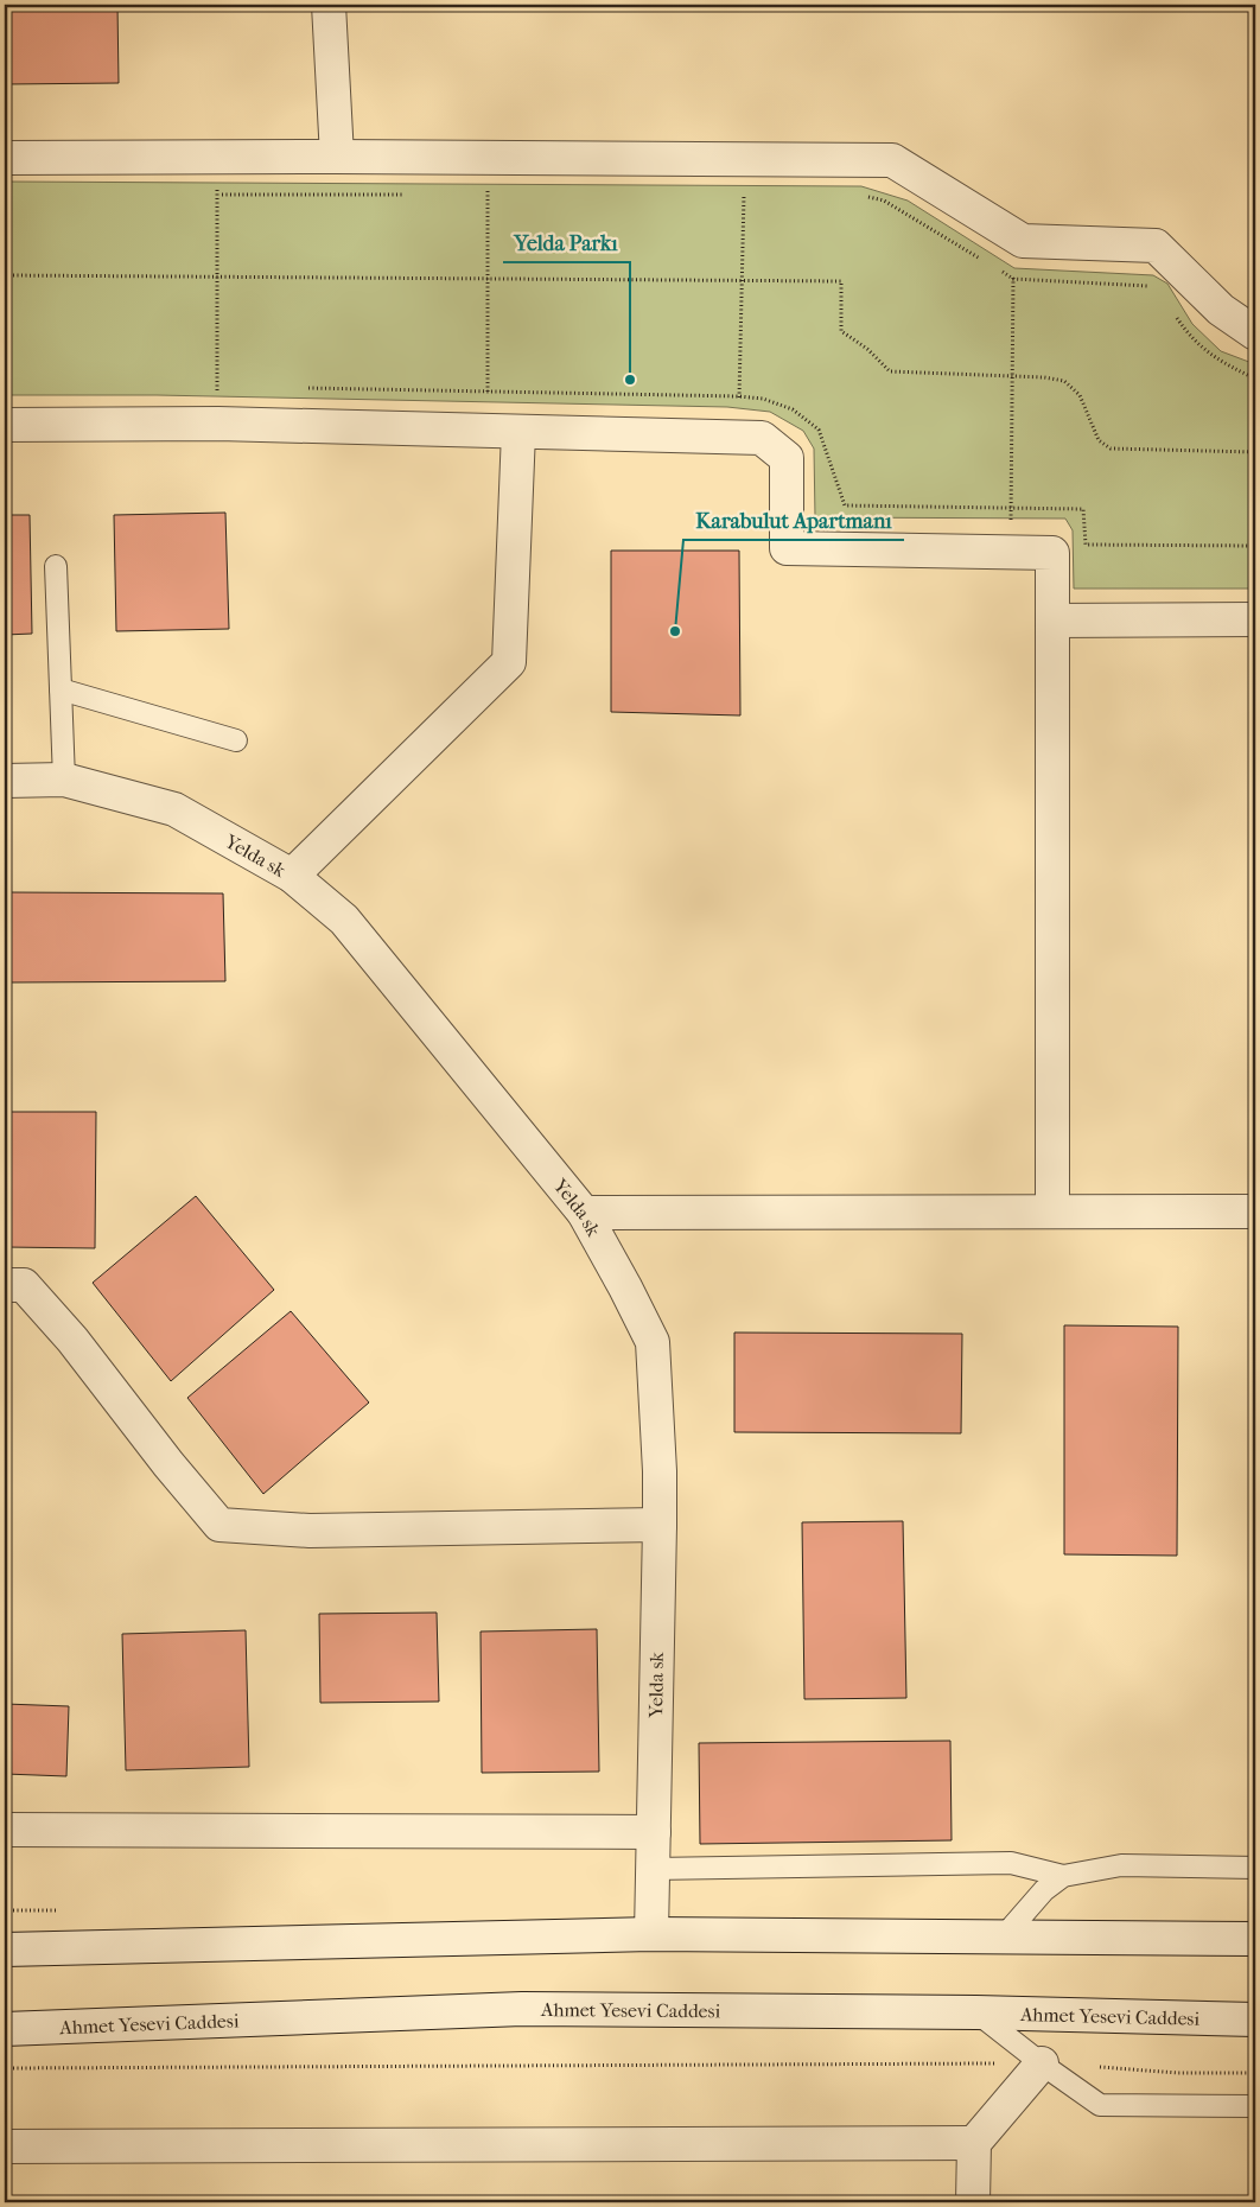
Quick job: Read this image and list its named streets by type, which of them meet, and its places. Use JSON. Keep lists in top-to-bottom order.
{
  "streets": {
    "street": ["Yelda sk", "Ahmet Yesevi Caddesi"]
  },
  "places": ["Yelda Parkı", "Karabulut Apartmanı"]
}
